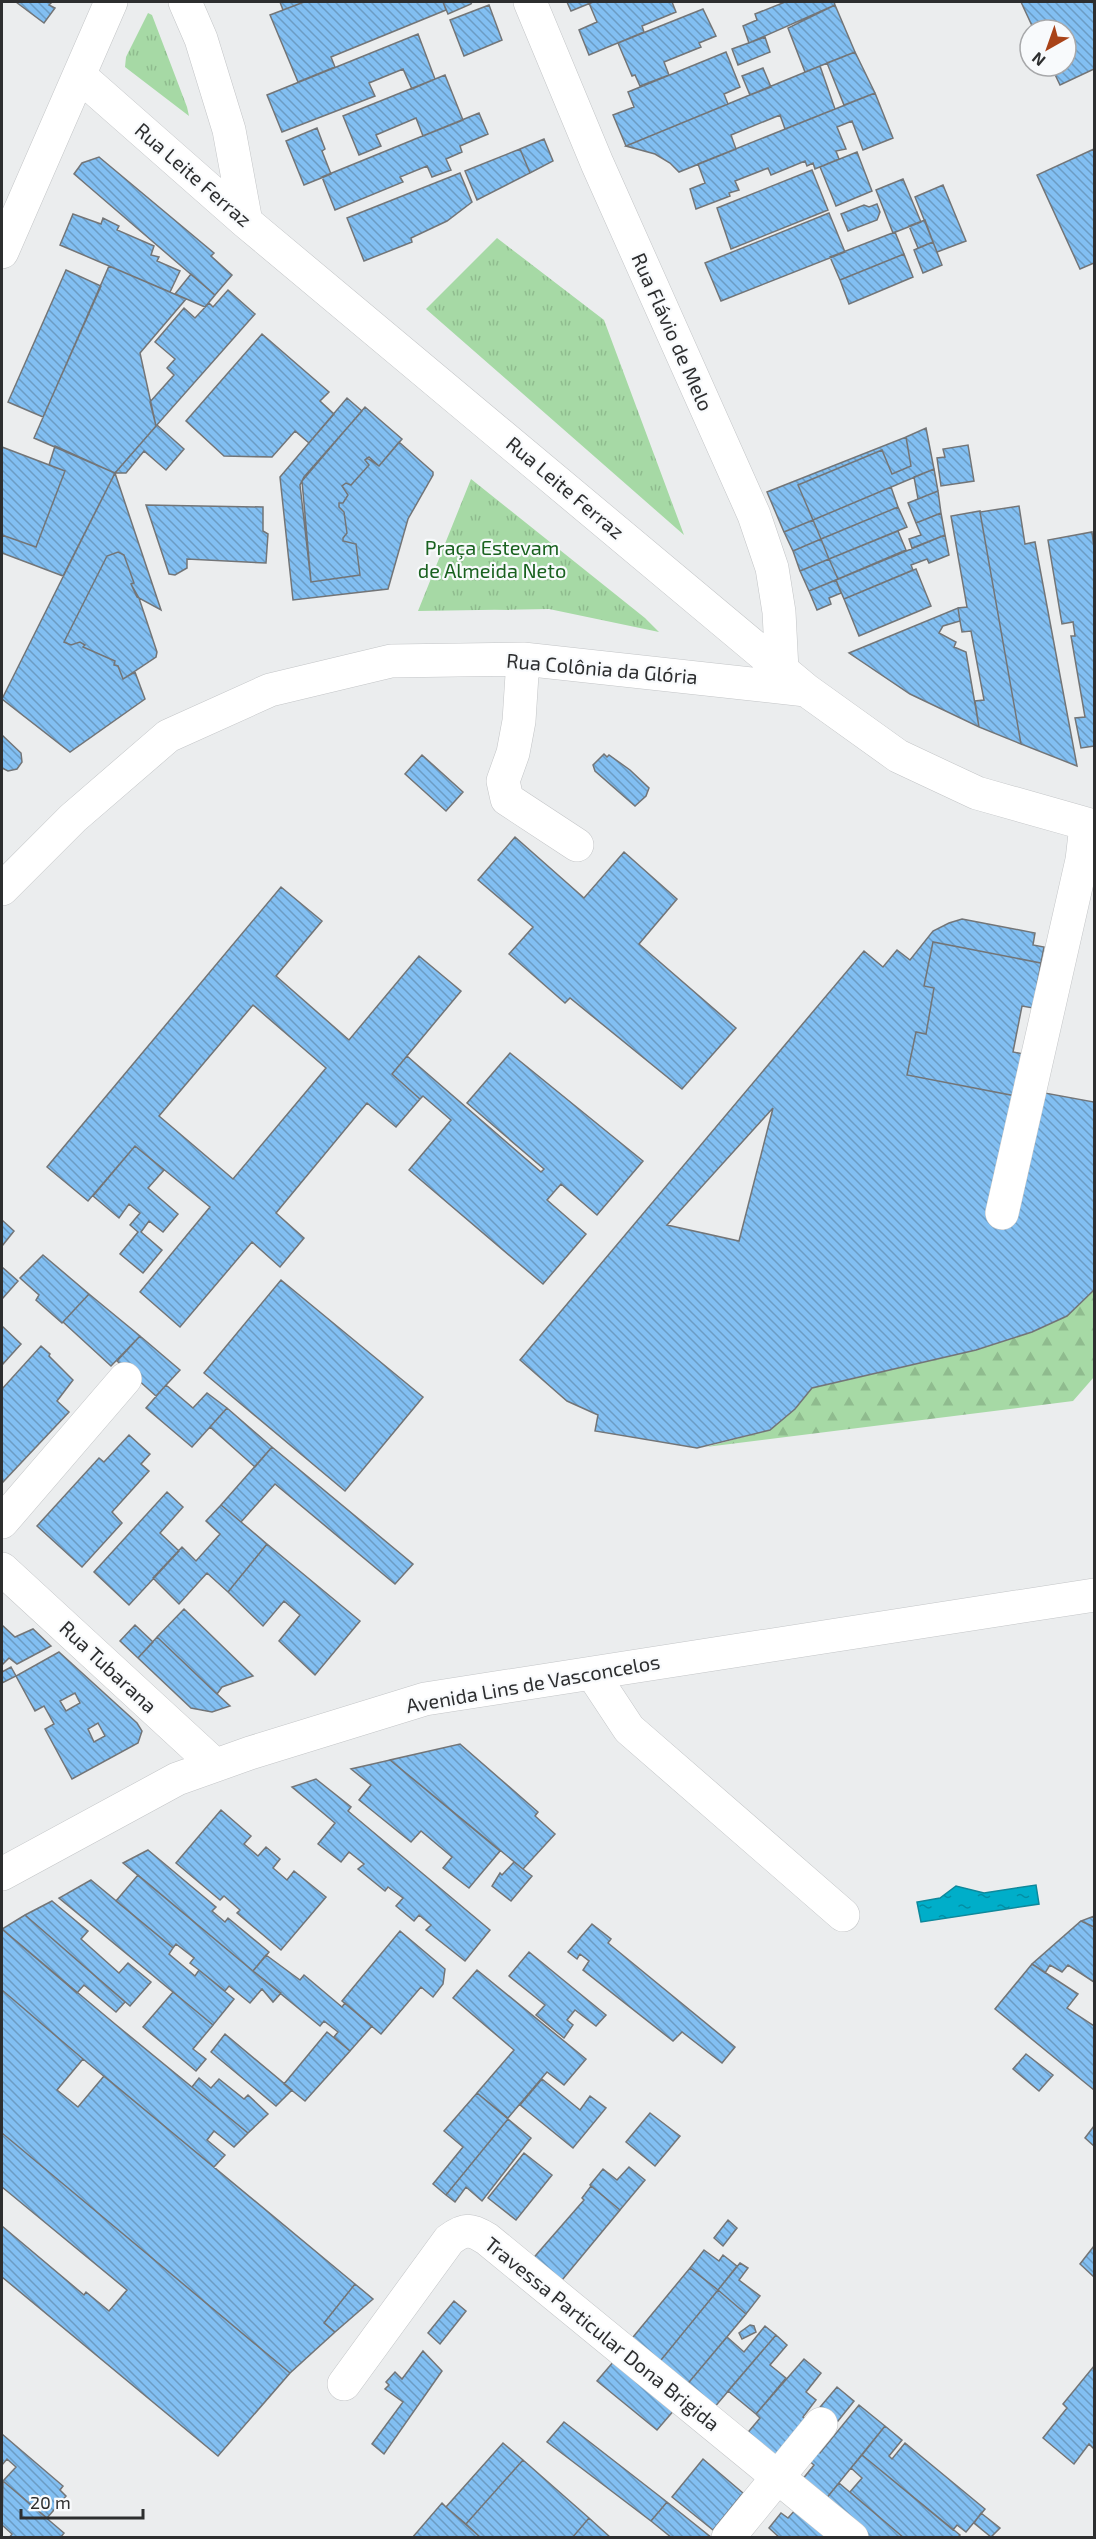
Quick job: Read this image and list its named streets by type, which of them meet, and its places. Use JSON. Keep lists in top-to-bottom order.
{
  "streets": {
    "street": [
      "Rua Leite Ferraz",
      "Rua Flávio de Melo",
      "Rua Colônia da Glória",
      "Rua Tubarana",
      "Avenida Lins de Vasconcelos",
      "Travessa Particular Dona Brigida"
    ]
  },
  "crossings": [
    ["Rua Leite Ferraz", "Rua Flávio de Melo"],
    ["Rua Leite Ferraz", "Rua Colônia da Glória"],
    ["Rua Tubarana", "Avenida Lins de Vasconcelos"]
  ],
  "parks": ["Praça Estevam de Almeida Neto"],
  "scale_bar": "20 m",
  "north": "bottom left"
}
